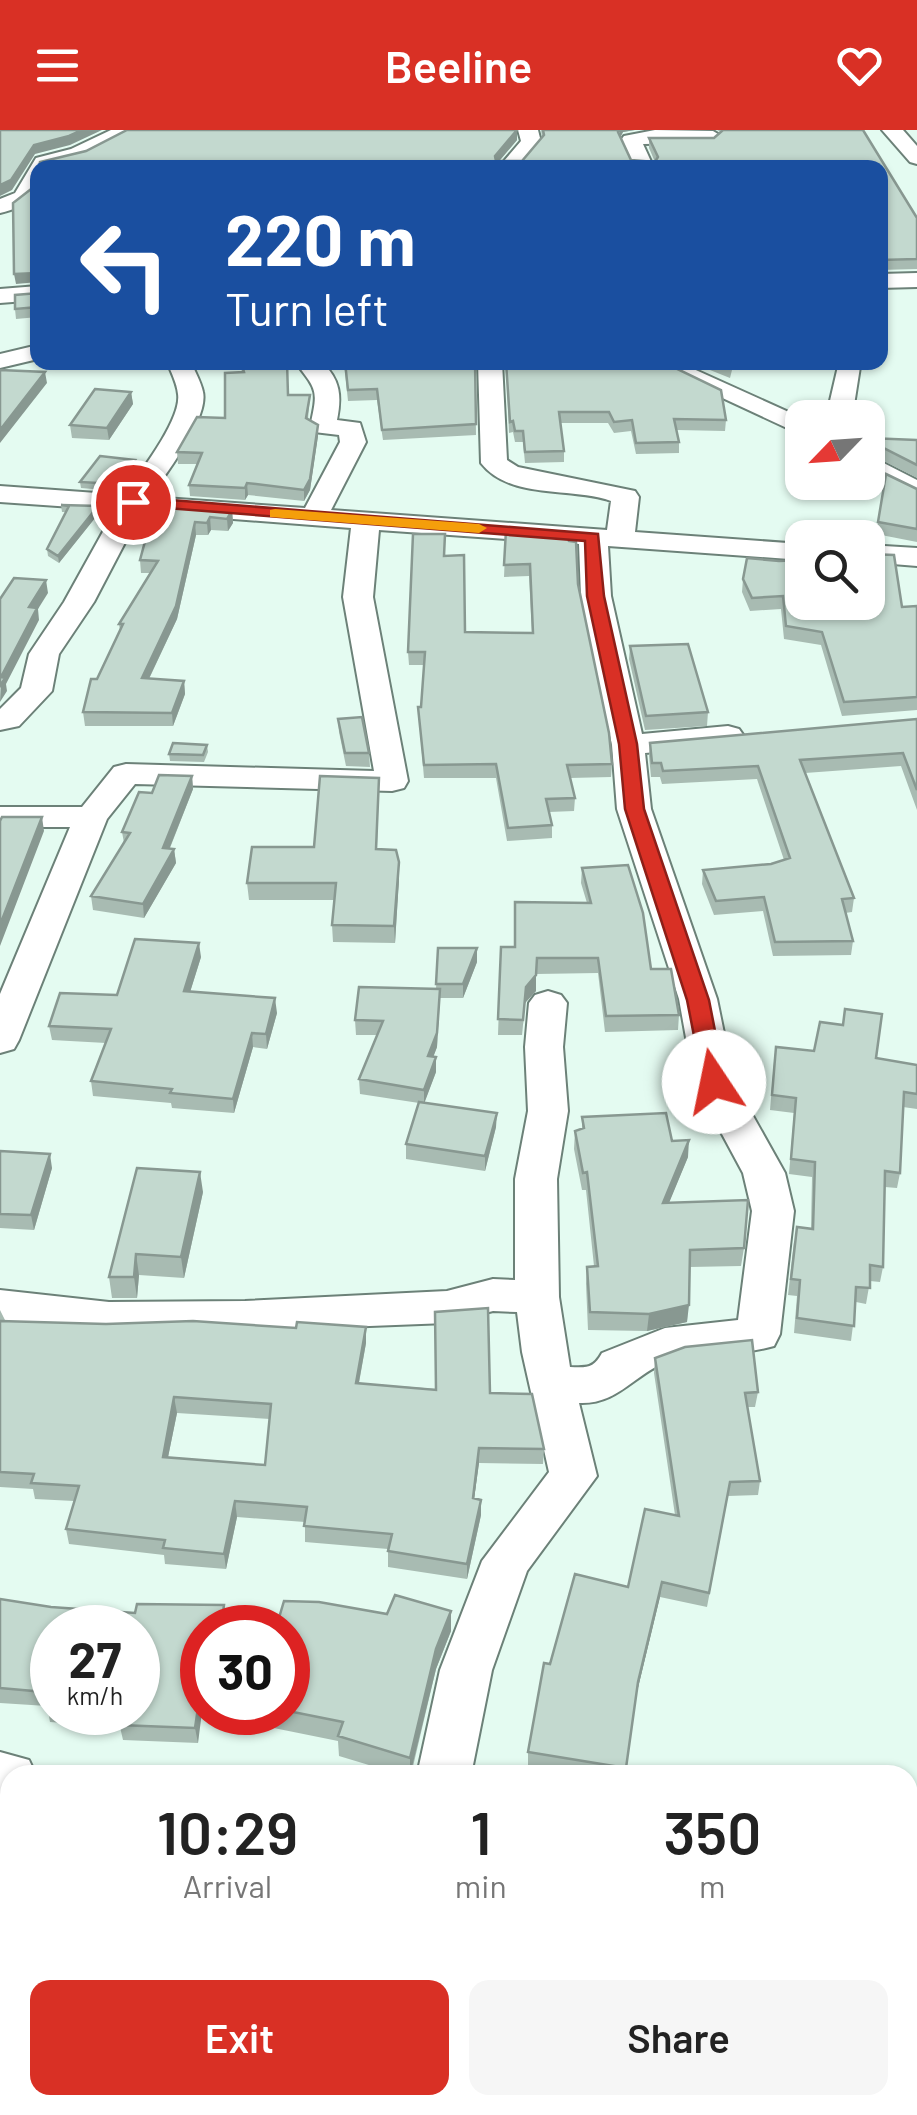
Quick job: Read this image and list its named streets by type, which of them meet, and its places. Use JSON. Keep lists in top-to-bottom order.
{
  "north": "bottom left",
  "page": {
    "header": "Beeline",
    "turn": ["220 m", "Turn left"],
    "speed": "27 km/h",
    "limit": "30",
    "eta": [
      "10:29",
      "Arrival",
      "1",
      "min",
      "350",
      "m"
    ],
    "buttons": ["Exit", "Share"]
  }
}
